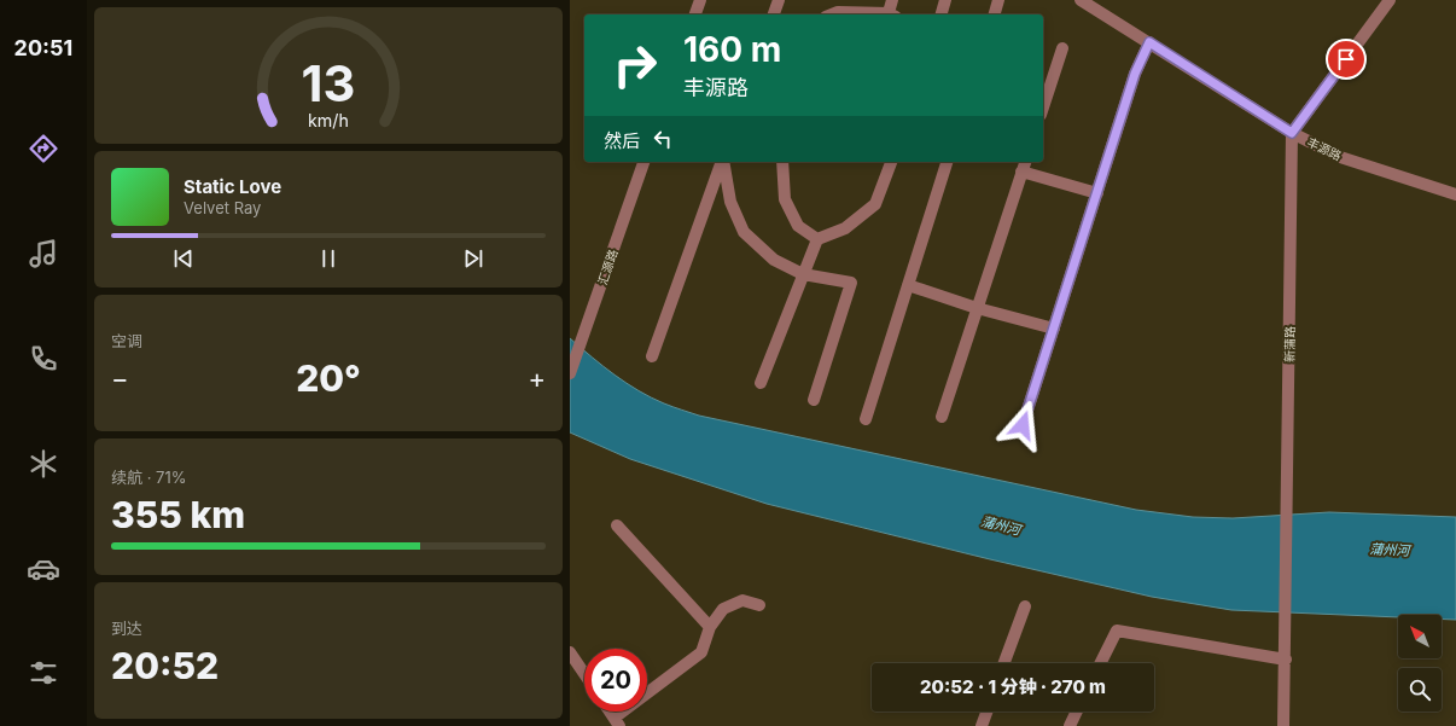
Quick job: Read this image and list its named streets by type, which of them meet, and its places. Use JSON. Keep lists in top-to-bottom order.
{
  "streets": {
    "street": ["丰源路", "汇源路", "新蒲路"]
  },
  "crossings": [
    ["丰源路", "新蒲路"]
  ],
  "water": ["蒲州河"],
  "north": "top left",
  "page": {
    "tabs": "20:51",
    "turn": ["160 m", "丰源路"],
    "then": "然后",
    "song": ["Static Love", "Velvet Ray"],
    "tile": [
      "空调",
      ["续航 · 71%", "355 km"],
      ["到达", "20:52"]
    ],
    "heat": ["−", "20°", "+"],
    "limit": "20",
    "trip": "20:52 · 1 分钟 · 270 m",
    "gauge": ["13", "km/h"]
  }
}
